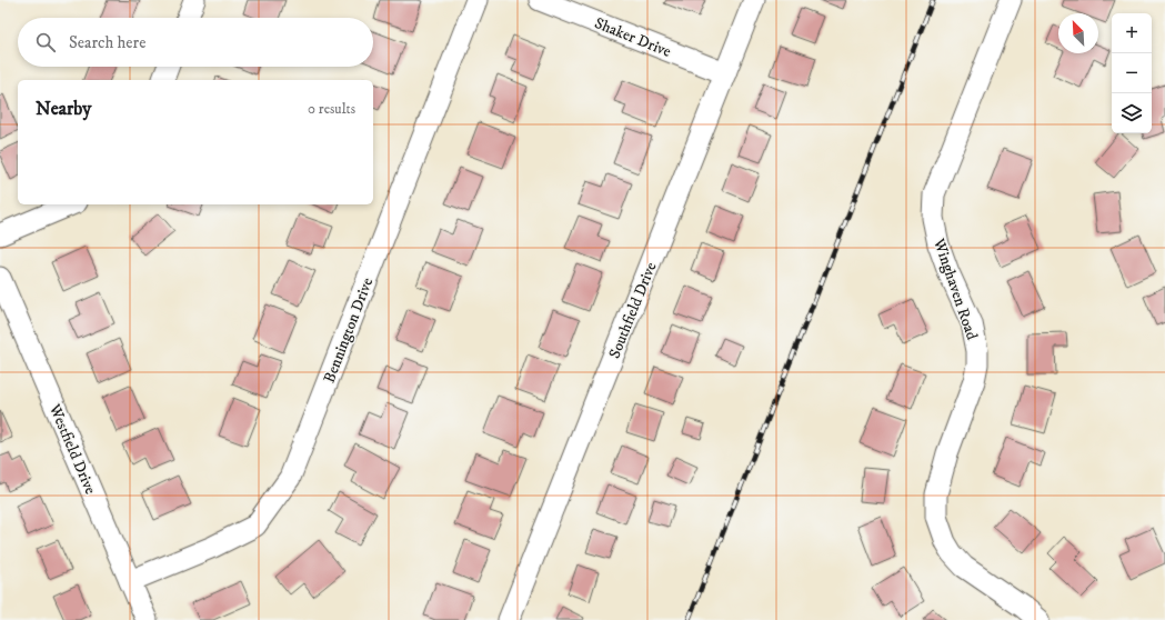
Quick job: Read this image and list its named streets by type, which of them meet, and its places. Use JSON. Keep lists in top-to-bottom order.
{
  "streets": {
    "street": [
      "Shaker Drive",
      "Winghaven Road",
      "Southfield Drive",
      "Bennington Drive",
      "Westfield Drive"
    ]
  },
  "crossings": [
    ["Shaker Drive", "Southfield Drive"],
    ["Bennington Drive", "Westfield Drive"]
  ],
  "north": "top left",
  "page": {
    "map_buttons": ["+", "−"],
    "search": "Search here",
    "heading": ["Nearby", "0 results"]
  }
}
